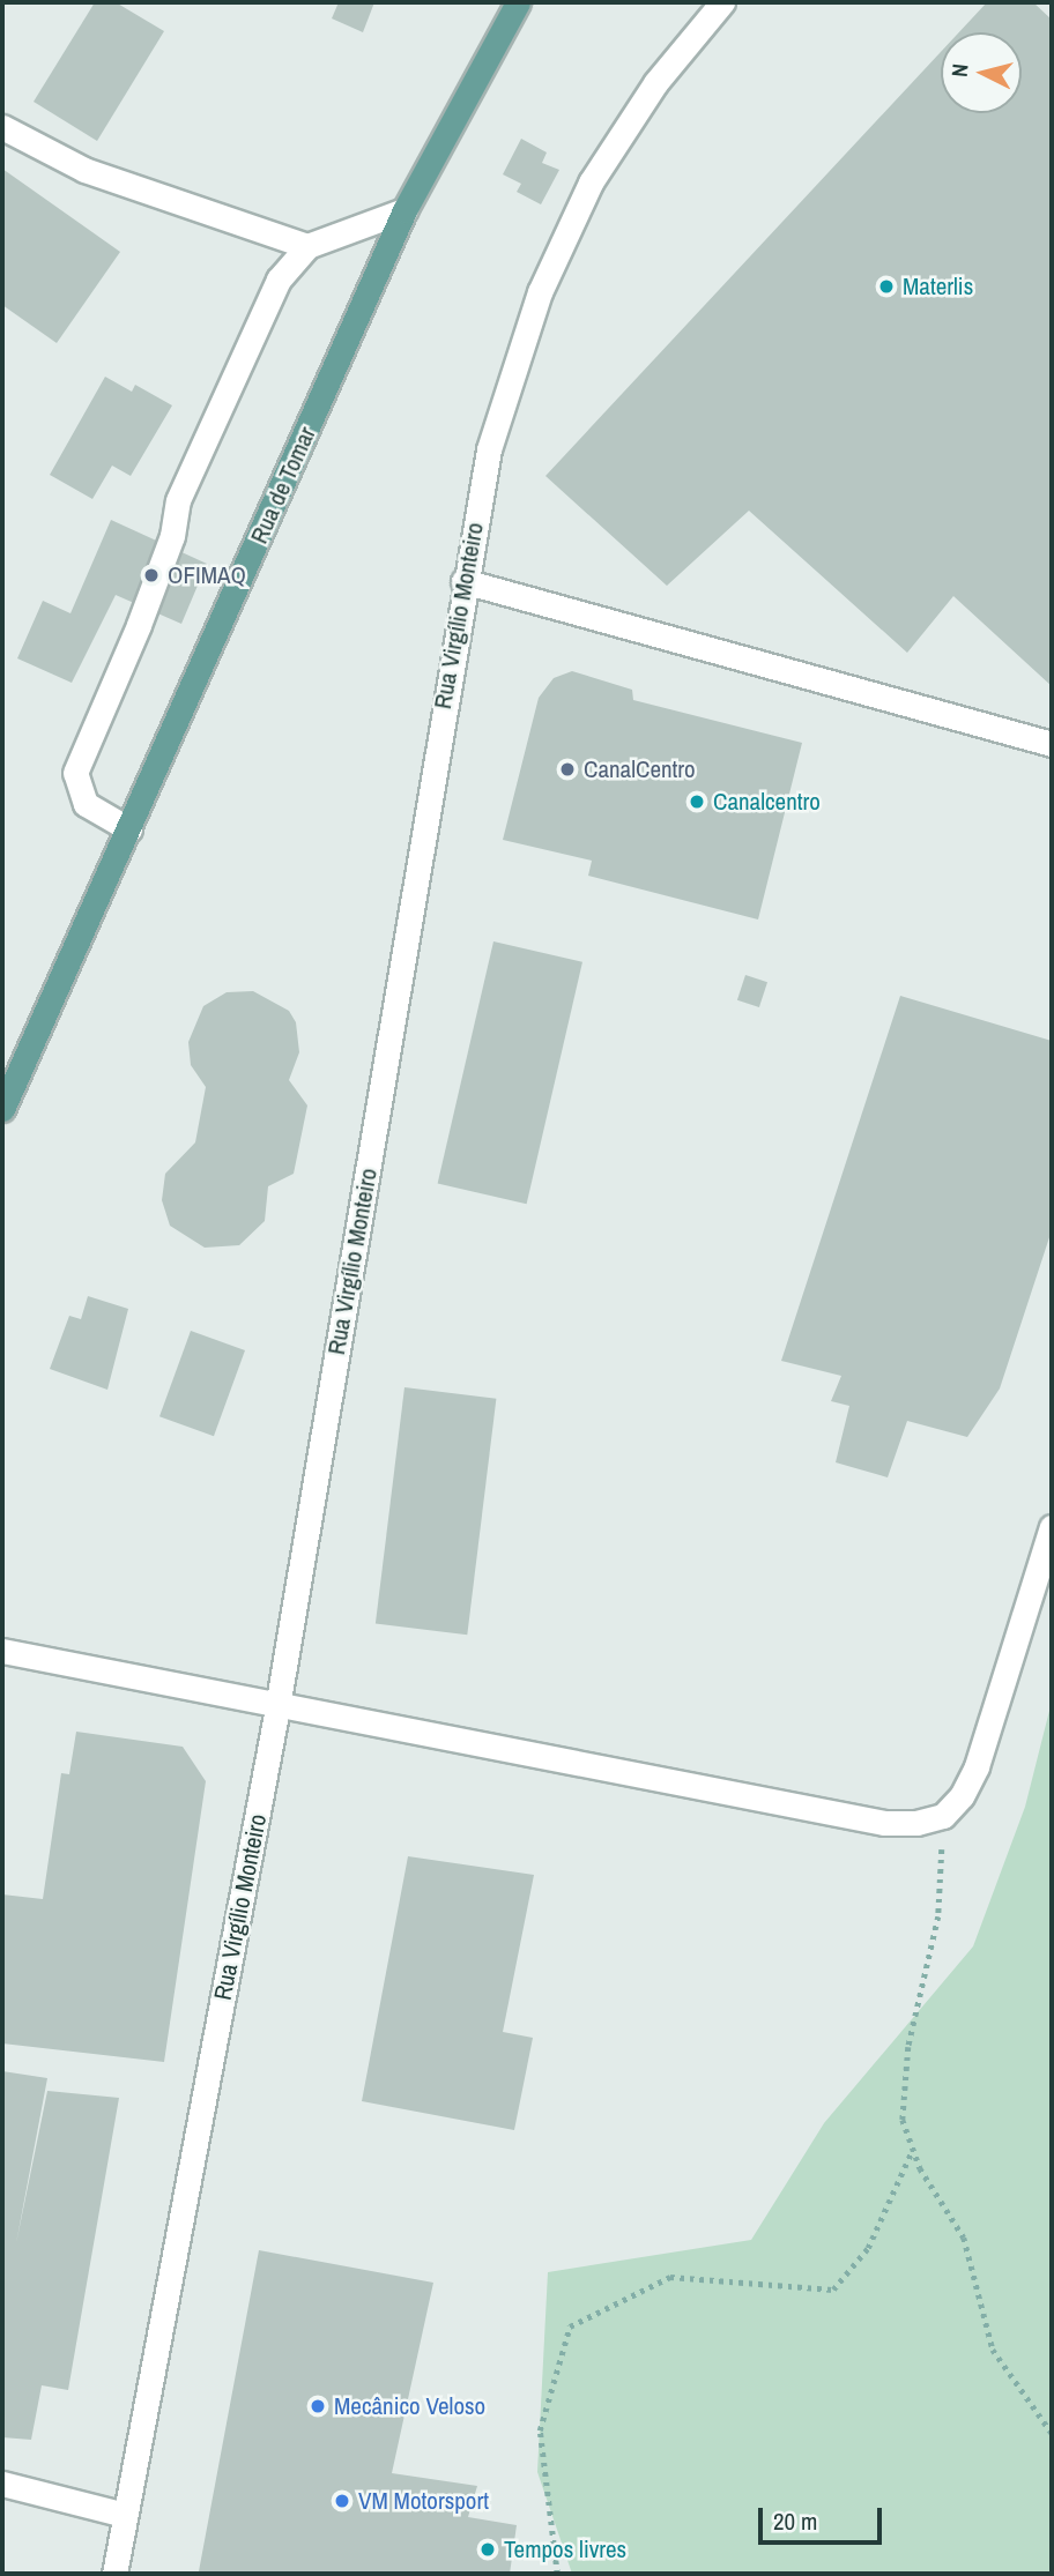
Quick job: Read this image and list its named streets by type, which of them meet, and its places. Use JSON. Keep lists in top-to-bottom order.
{
  "streets": {
    "main road": ["Rua de Tomar"],
    "street": ["Rua Virgílio Monteiro"]
  },
  "places": [
    "Materlis",
    "OFIMAQ",
    "CanalCentro",
    "Canalcentro",
    "Mecânico Veloso",
    "VM Motorsport",
    "Tempos livres"
  ],
  "scale_bar": "20 m",
  "north": "left"
}
